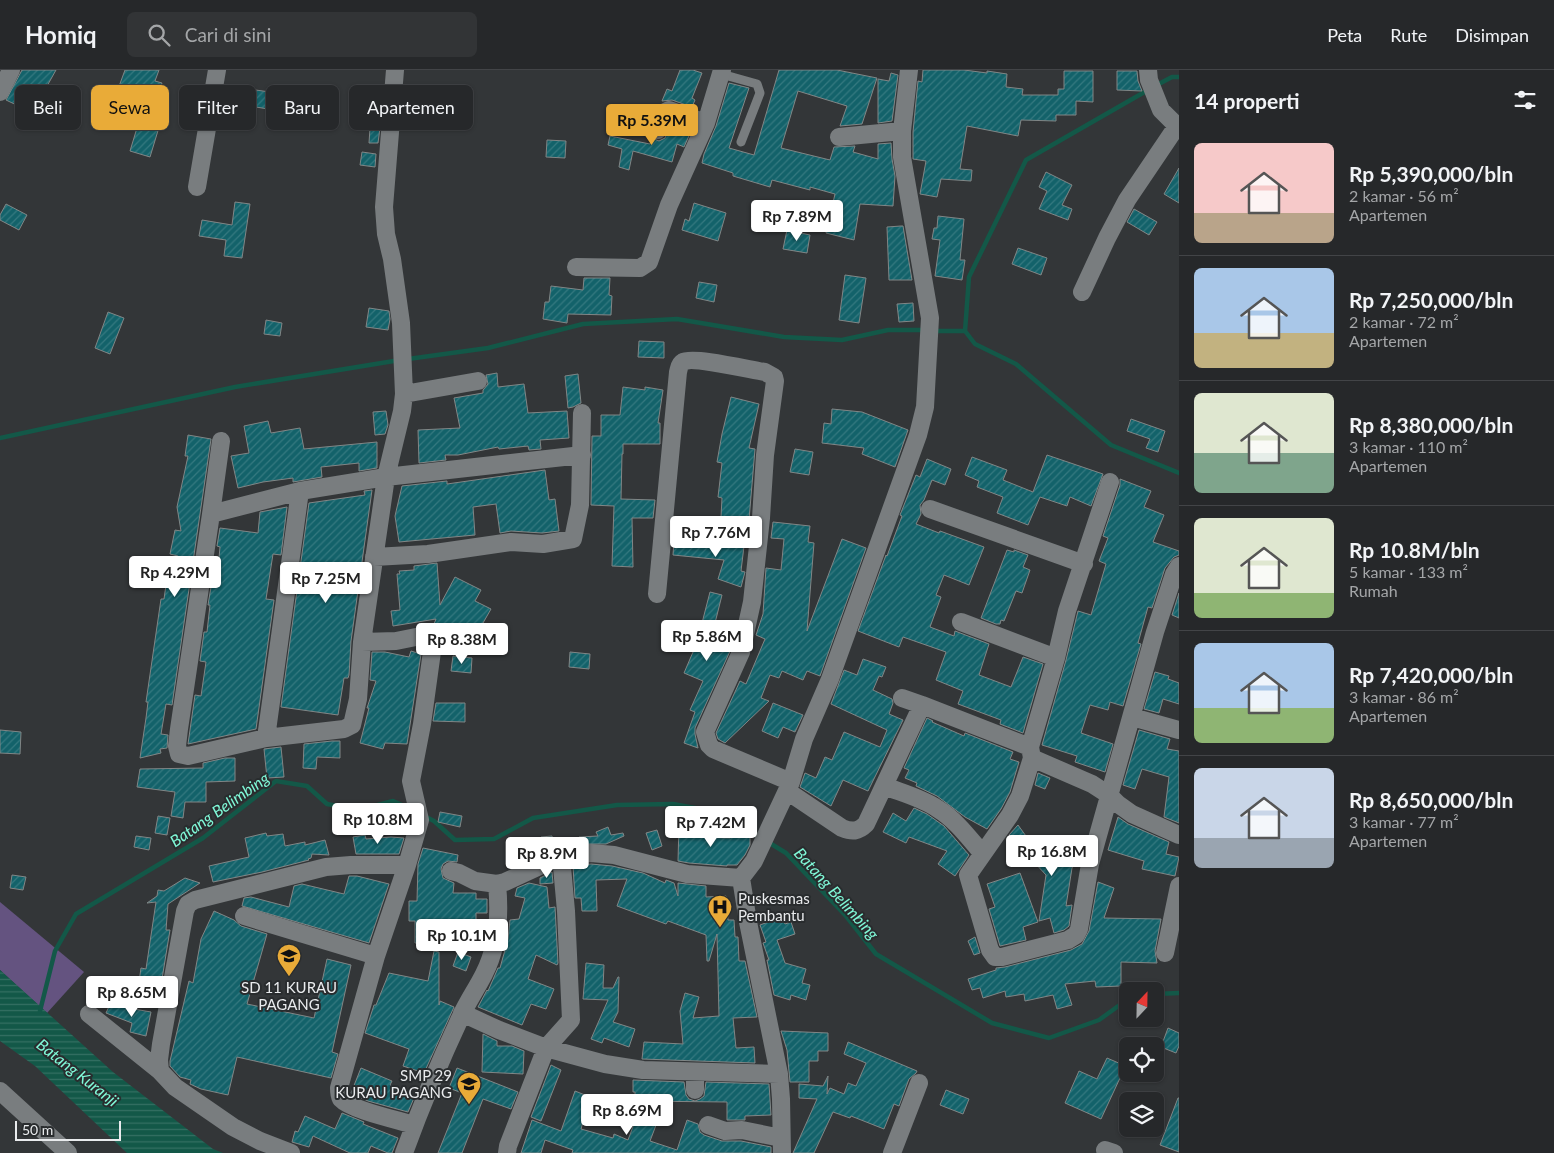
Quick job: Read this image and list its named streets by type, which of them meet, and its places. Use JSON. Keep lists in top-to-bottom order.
{
  "water": ["Batang Belimbing", "Batang Kuranji"],
  "places": {
    "hospital": ["Puskesmas Pembantu"],
    "school or university": ["SD 11 KURAU PAGANG", "SMP 29 KURAU PAGANG"]
  },
  "scale_bar": "50 m",
  "north": "top",
  "page": {
    "header": "Homiq",
    "search": "Cari di sini",
    "nav": ["Peta", "Rute", "Disimpan"],
    "heading": "14 properti",
    "chip": [
      "Beli",
      "Sewa",
      "Filter",
      "Baru",
      "Apartemen"
    ],
    "price": [
      "Rp 5.39M",
      "Rp 7.89M",
      "Rp 7.76M",
      "Rp 4.29M",
      "Rp 7.25M",
      "Rp 5.86M",
      "Rp 8.38M",
      "Rp 10.8M",
      "Rp 7.42M",
      "Rp 16.8M",
      "Rp 8.9M",
      "Rp 10.1M",
      "Rp 8.65M",
      "Rp 8.69M"
    ],
    "list": [
      {
        "name": "Rp 5,390,000/bln",
        "note": "2 kamar · 56 m² · Apartemen"
      },
      {
        "name": "Rp 7,250,000/bln",
        "note": "2 kamar · 72 m² · Apartemen"
      },
      {
        "name": "Rp 8,380,000/bln",
        "note": "3 kamar · 110 m² · Apartemen"
      },
      {
        "name": "Rp 10.8M/bln",
        "note": "5 kamar · 133 m² · Rumah"
      },
      {
        "name": "Rp 7,420,000/bln",
        "note": "3 kamar · 86 m² · Apartemen"
      },
      {
        "name": "Rp 8,650,000/bln",
        "note": "3 kamar · 77 m² · Apartemen"
      }
    ],
    "scale": "50 m"
  }
}
